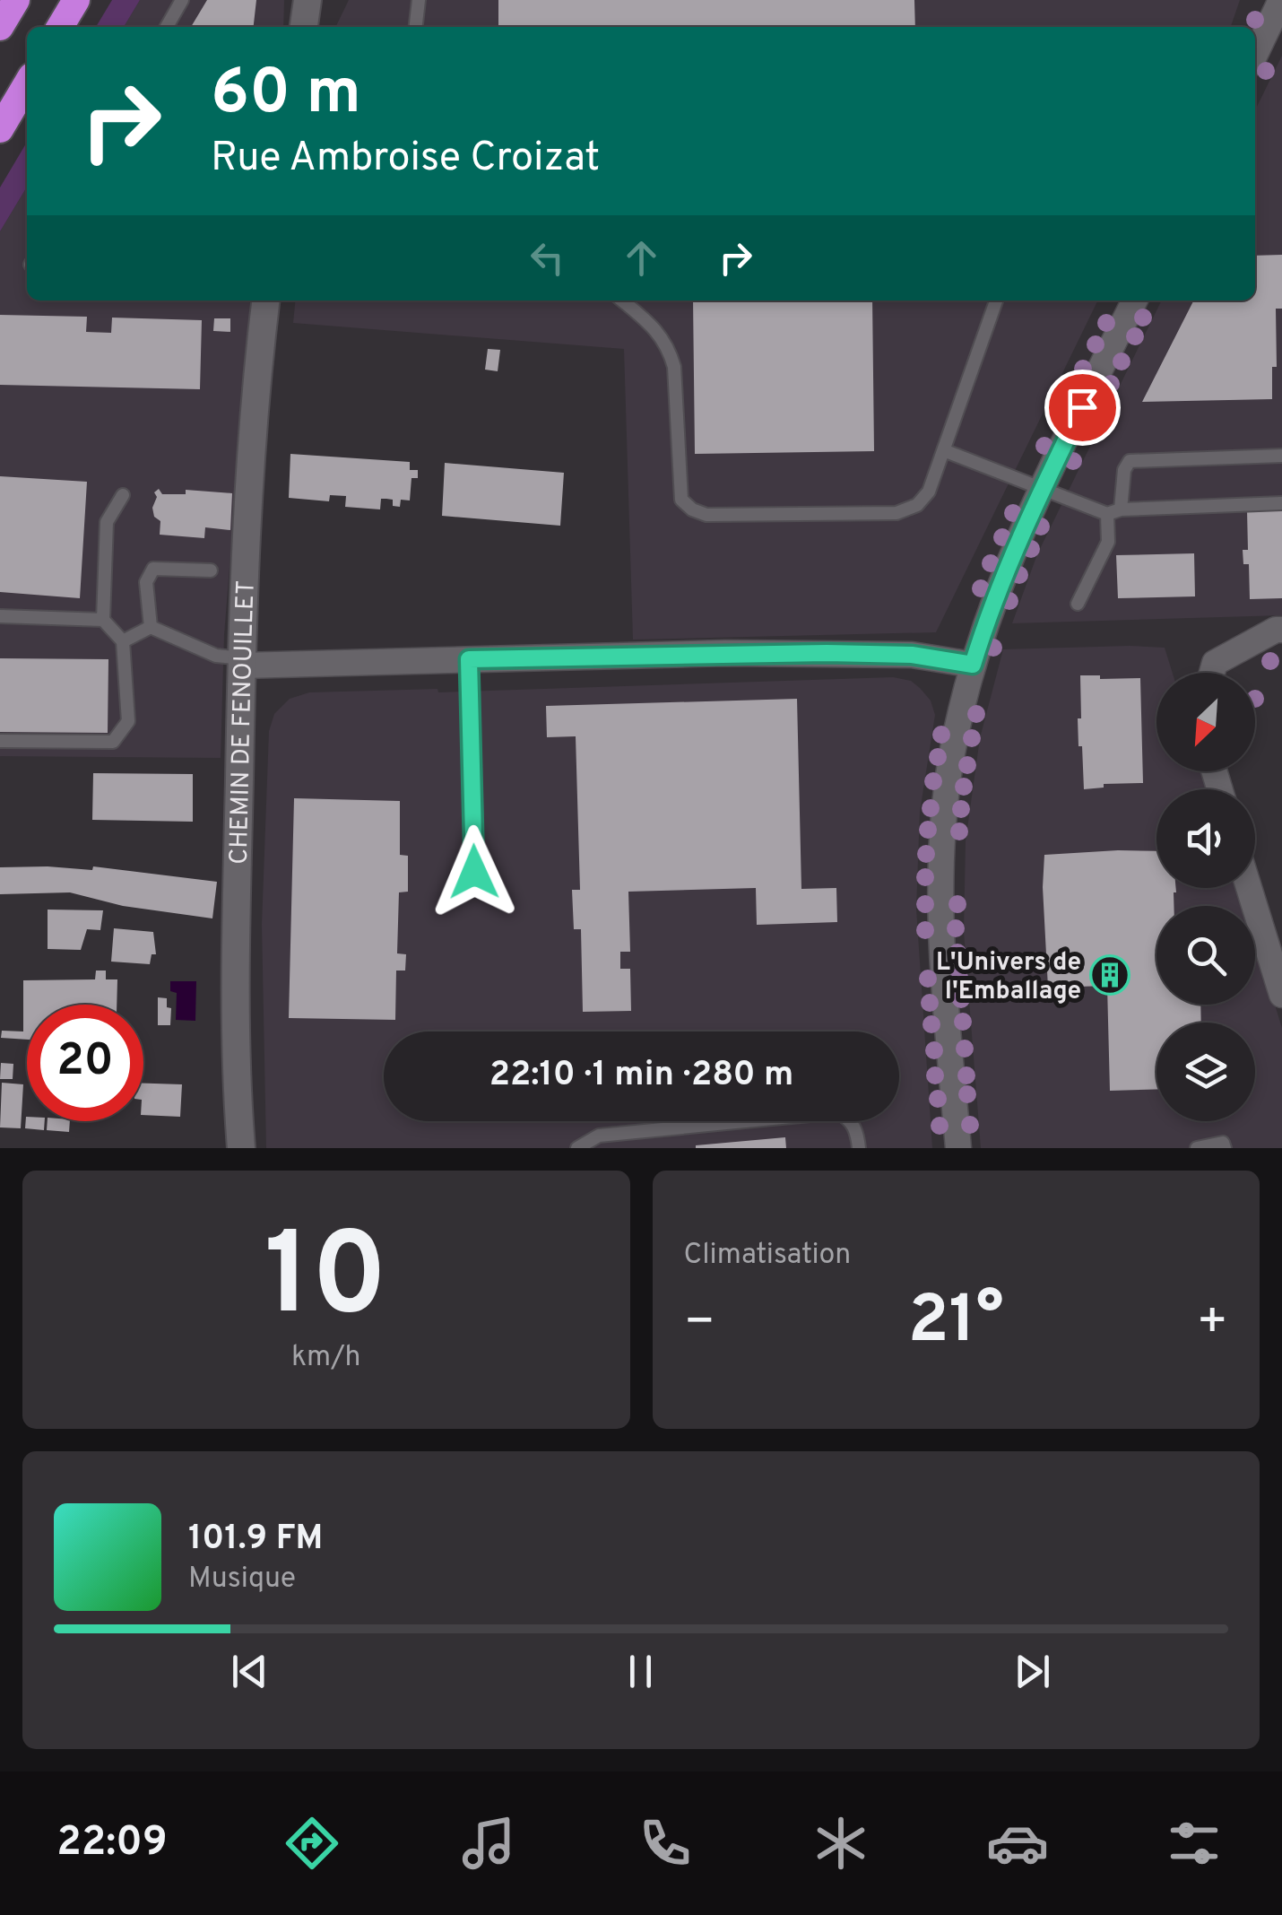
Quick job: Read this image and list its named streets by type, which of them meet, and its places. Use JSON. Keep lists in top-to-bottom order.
{
  "streets": {
    "street": ["CHEMIN DE FENOUILLET"]
  },
  "places": {
    "building": ["L'Univers de l'Emballage"]
  },
  "north": "bottom left",
  "page": {
    "turn": ["60 m", "Rue Ambroise Croizat"],
    "limit": "20",
    "trip": "22:10 · 1 min · 280 m",
    "tile": [
      ["10", "km/h"],
      "Climatisation"
    ],
    "heat": ["−", "21°", "+"],
    "song": ["101.9 FM", "Musique"],
    "tabs": "22:09"
  }
}
